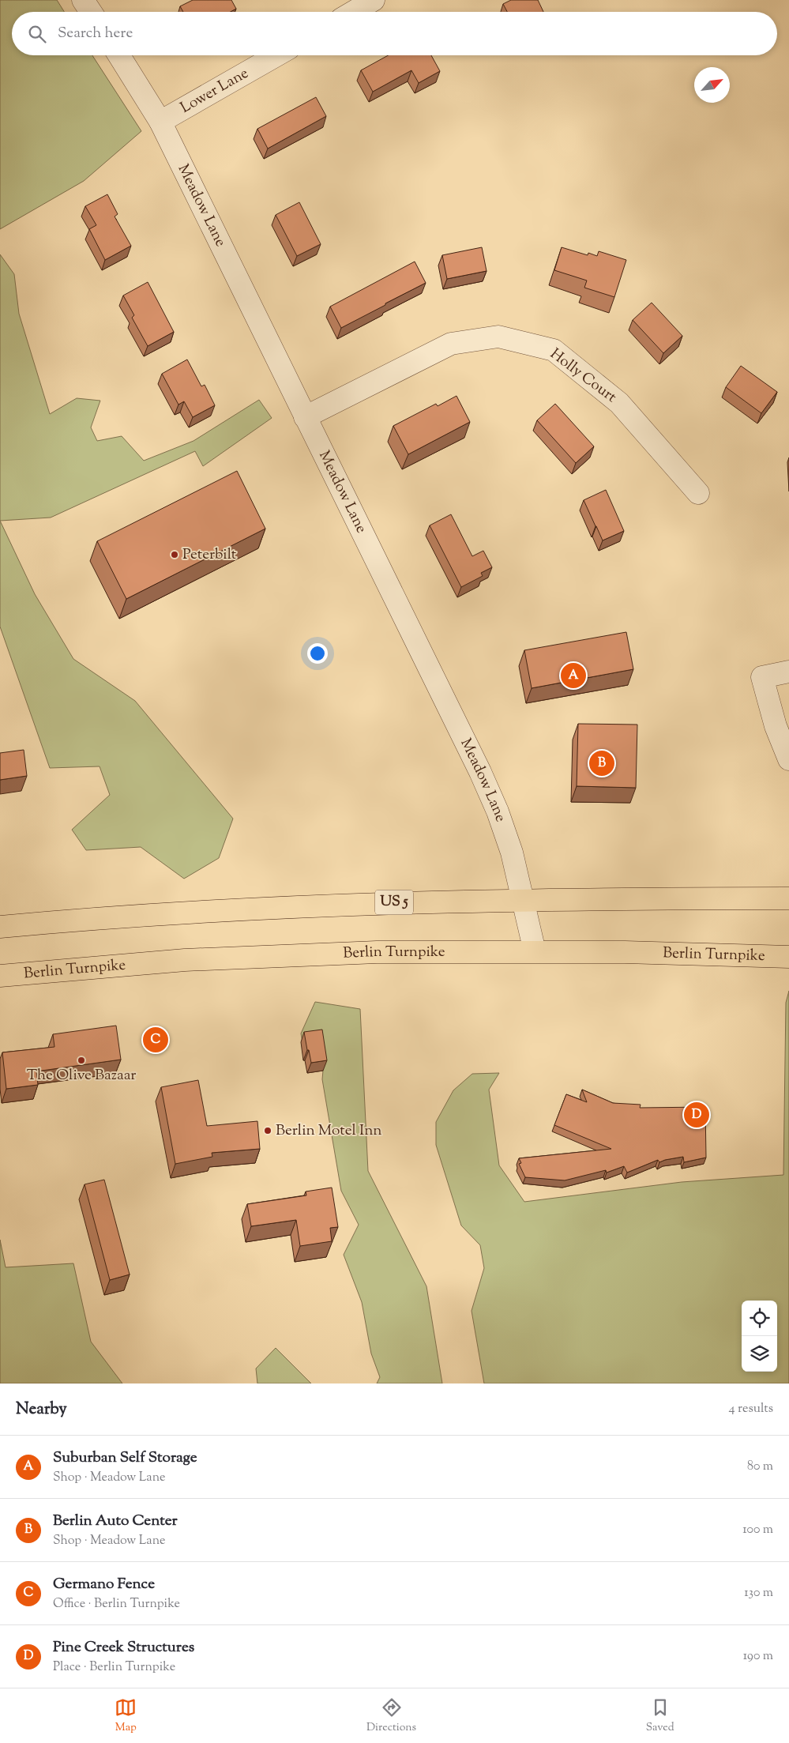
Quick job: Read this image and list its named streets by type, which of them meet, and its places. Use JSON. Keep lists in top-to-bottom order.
{
  "streets": {
    "highway": ["US 5", "Berlin Turnpike"],
    "street": ["Lower Lane", "Meadow Lane", "Holly Court"]
  },
  "crossings": [
    ["Lower Lane", "Meadow Lane"],
    ["Meadow Lane", "Holly Court"],
    ["Meadow Lane", "US 5"],
    ["Meadow Lane", "Berlin Turnpike"]
  ],
  "places": ["Peterbilt", "The Olive Bazaar", "Berlin Motel Inn"],
  "north": "top right",
  "page": {
    "search": "Search here",
    "pins": [
      "A",
      "B",
      "C",
      "D"
    ],
    "heading": ["Nearby", "4 results"],
    "list": [
      {
        "mark": "A",
        "name": "Suburban Self Storage",
        "note": "Shop · Meadow Lane",
        "value": "80 m"
      },
      {
        "mark": "B",
        "name": "Berlin Auto Center",
        "note": "Shop · Meadow Lane",
        "value": "100 m"
      },
      {
        "mark": "C",
        "name": "Germano Fence",
        "note": "Office · Berlin Turnpike",
        "value": "130 m"
      },
      {
        "mark": "D",
        "name": "Pine Creek Structures",
        "note": "Place · Berlin Turnpike",
        "value": "190 m"
      }
    ],
    "nav": ["Map", "Directions", "Saved"]
  }
}
